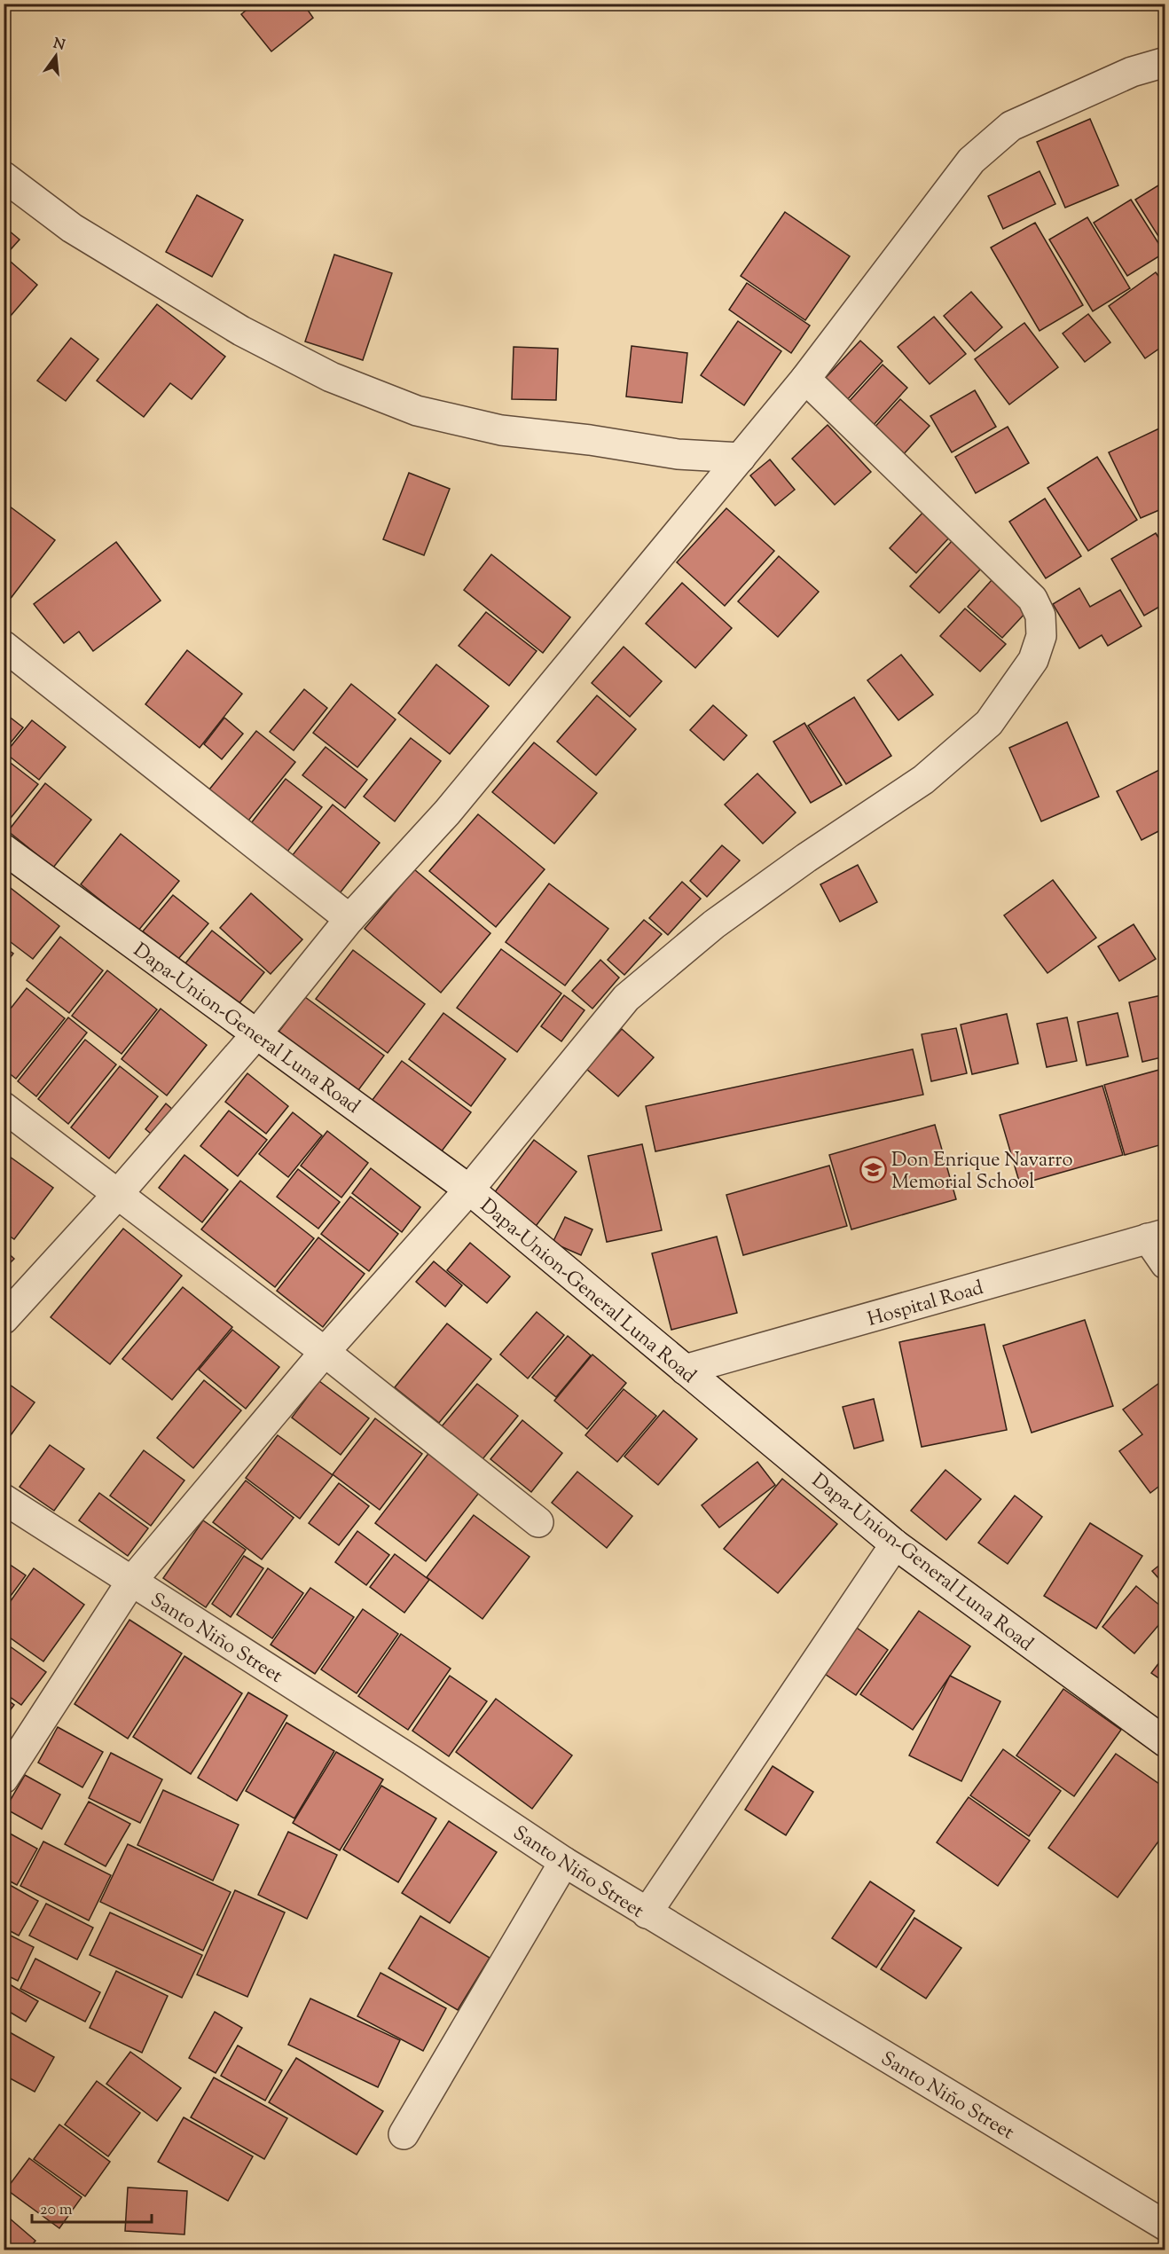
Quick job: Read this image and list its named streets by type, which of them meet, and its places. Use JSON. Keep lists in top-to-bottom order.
{
  "streets": {
    "street": ["Dapa-Union-General Luna Road", "Hospital Road", "Santo Niño Street"]
  },
  "crossings": [
    ["Dapa-Union-General Luna Road", "Hospital Road"]
  ],
  "places": {
    "school or university": ["Don Enrique Navarro Memorial School"]
  },
  "scale_bar": "20 m",
  "north": "top"
}
